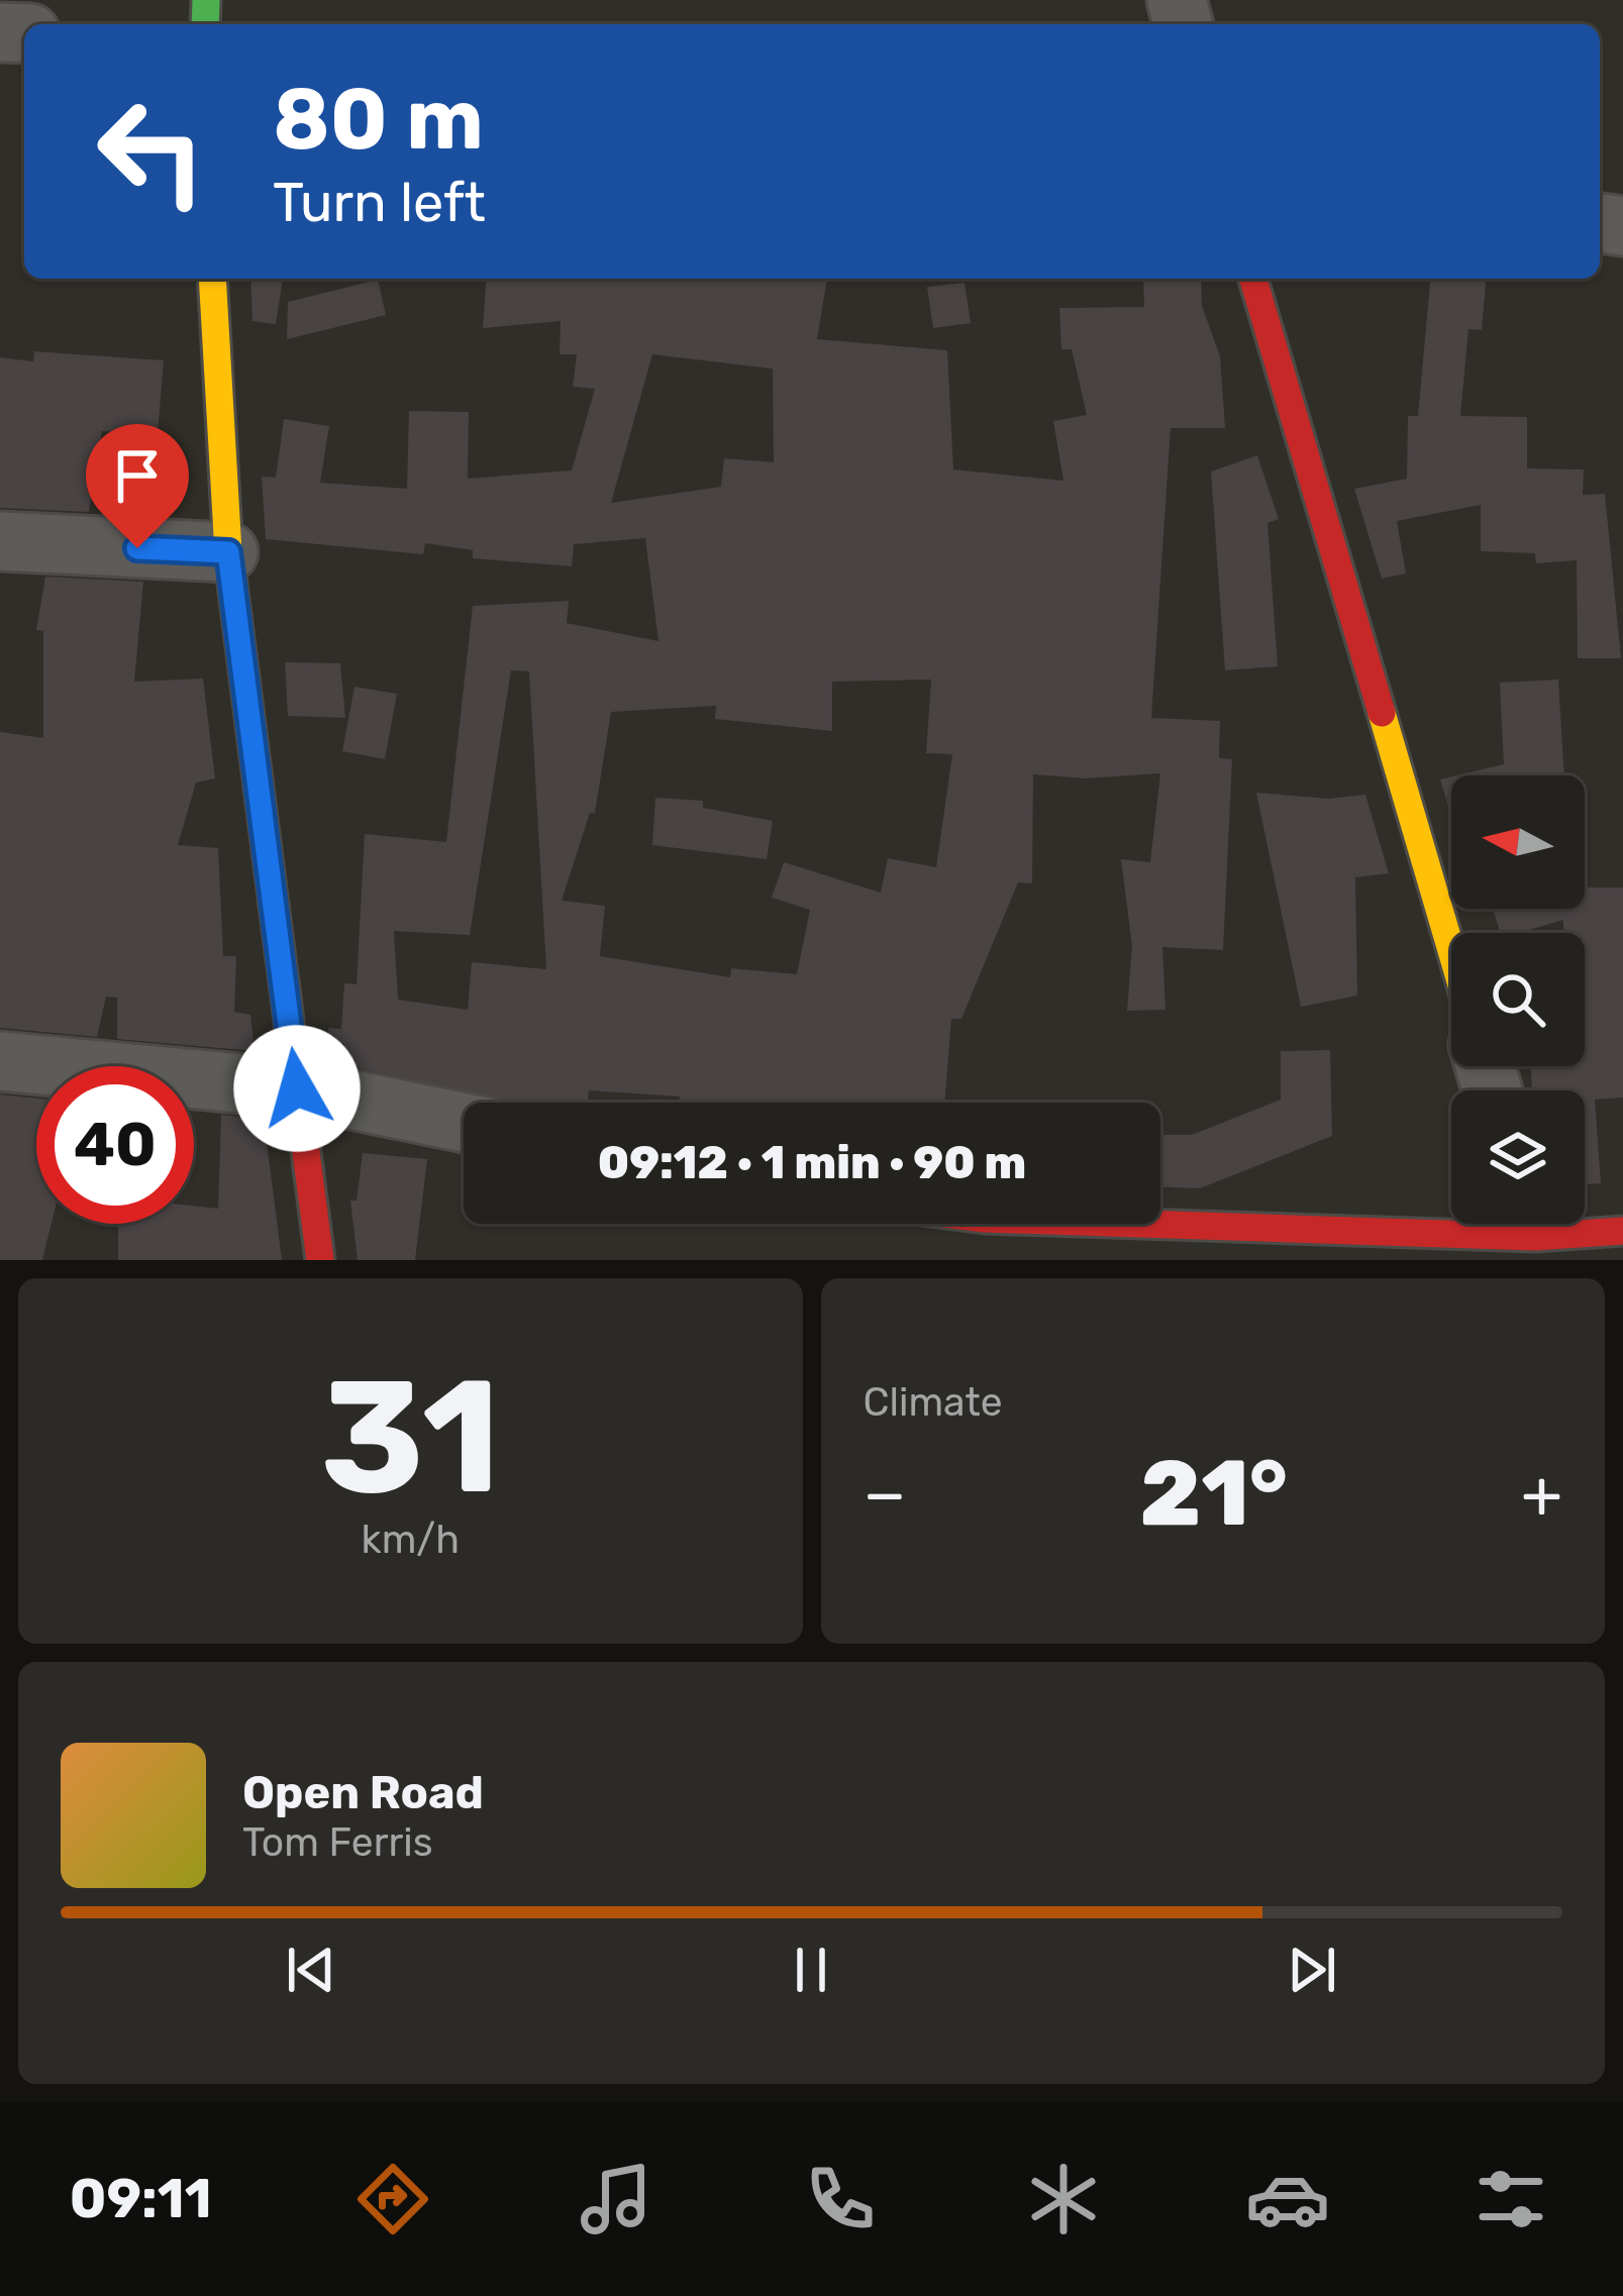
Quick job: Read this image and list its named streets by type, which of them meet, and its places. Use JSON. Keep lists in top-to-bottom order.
{
  "north": "left",
  "page": {
    "turn": ["80 m", "Turn left"],
    "limit": "40",
    "trip": "09:12 · 1 min · 90 m",
    "tile": [
      ["31", "km/h"],
      "Climate"
    ],
    "heat": ["−", "21°", "+"],
    "song": ["Open Road", "Tom Ferris"],
    "tabs": "09:11"
  }
}
